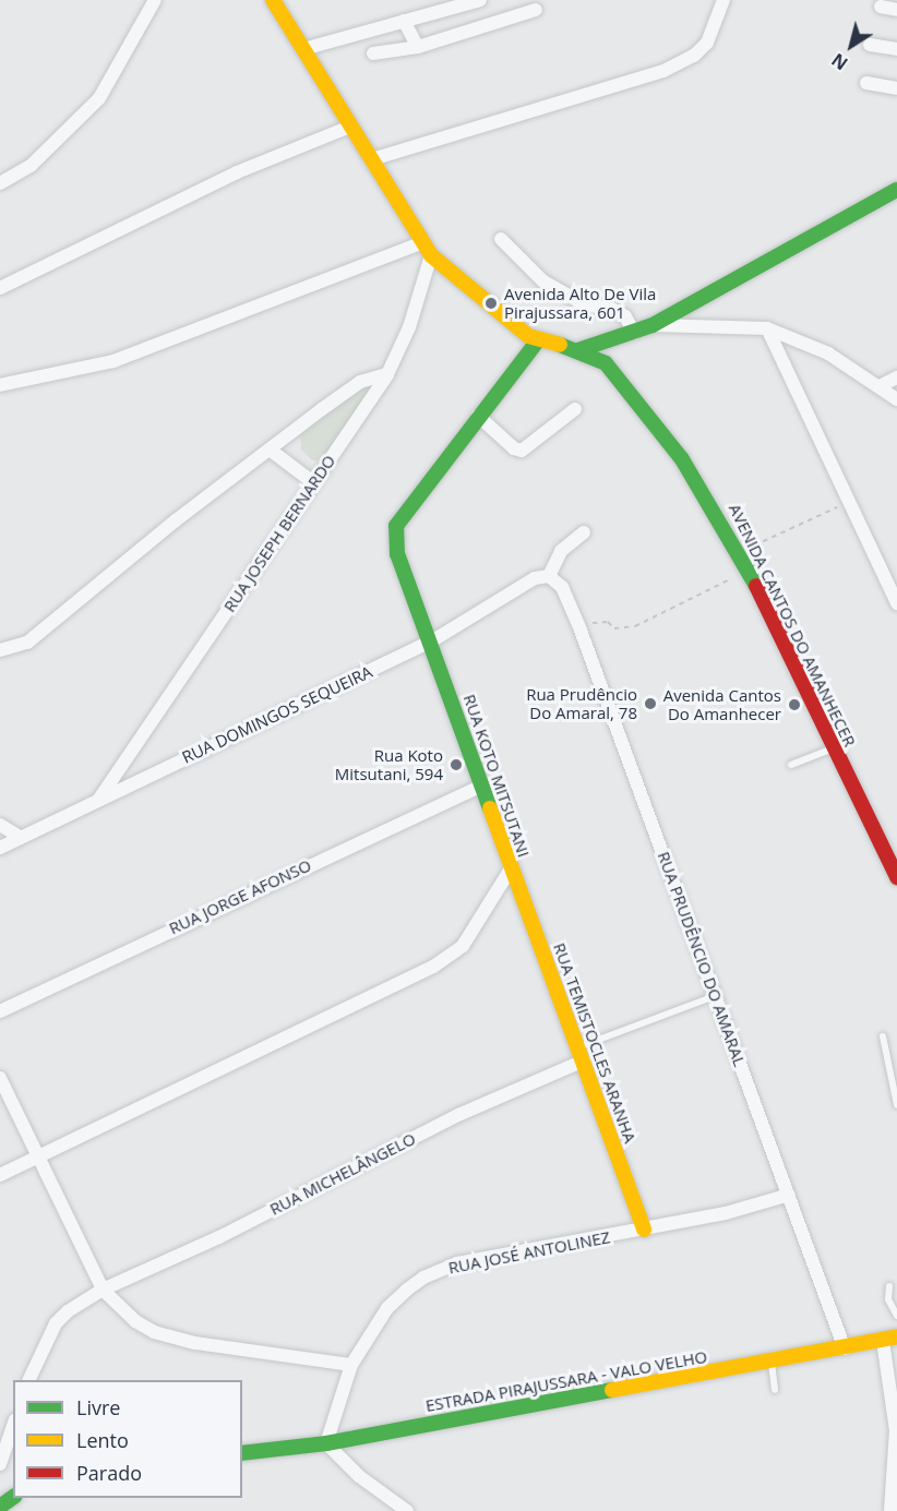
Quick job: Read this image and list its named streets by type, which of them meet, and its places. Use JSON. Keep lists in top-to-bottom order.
{
  "streets": {
    "main road": [
      "AVENIDA CANTOS DO AMANHECER",
      "RUA KOTO MITSUTANI",
      "RUA TEMISTOCLES ARANHA",
      "ESTRADA PIRAJUSSARA - VALO VELHO"
    ],
    "street": [
      "RUA JOSEPH BERNARDO",
      "RUA DOMINGOS SEQUEIRA",
      "RUA JORGE AFONSO",
      "RUA PRUDÊNCIO DO AMARAL",
      "RUA MICHELÂNGELO",
      "RUA JOSÉ ANTOLINEZ"
    ]
  },
  "crossings": [
    ["RUA JOSEPH BERNARDO", "AVENIDA CANTOS DO AMANHECER"],
    ["RUA JOSEPH BERNARDO", "RUA DOMINGOS SEQUEIRA"],
    ["AVENIDA CANTOS DO AMANHECER", "RUA KOTO MITSUTANI"],
    ["RUA DOMINGOS SEQUEIRA", "RUA KOTO MITSUTANI"],
    ["RUA DOMINGOS SEQUEIRA", "RUA PRUDÊNCIO DO AMARAL"],
    ["RUA KOTO MITSUTANI", "RUA JORGE AFONSO"],
    ["RUA KOTO MITSUTANI", "RUA TEMISTOCLES ARANHA"],
    ["RUA PRUDÊNCIO DO AMARAL", "RUA JOSÉ ANTOLINEZ"],
    ["RUA PRUDÊNCIO DO AMARAL", "ESTRADA PIRAJUSSARA - VALO VELHO"],
    ["RUA TEMISTOCLES ARANHA", "RUA MICHELÂNGELO"],
    ["RUA TEMISTOCLES ARANHA", "RUA JOSÉ ANTOLINEZ"],
    ["RUA JOSÉ ANTOLINEZ", "ESTRADA PIRAJUSSARA - VALO VELHO"]
  ],
  "places": [
    "Avenida Alto De Vila Pirajussara, 601",
    "Rua Prudêncio Do Amaral, 78",
    "Avenida Cantos Do Amanhecer",
    "Rua Koto Mitsutani, 594"
  ],
  "legend": ["Livre", "Lento", "Parado"],
  "north": "bottom left"
}
